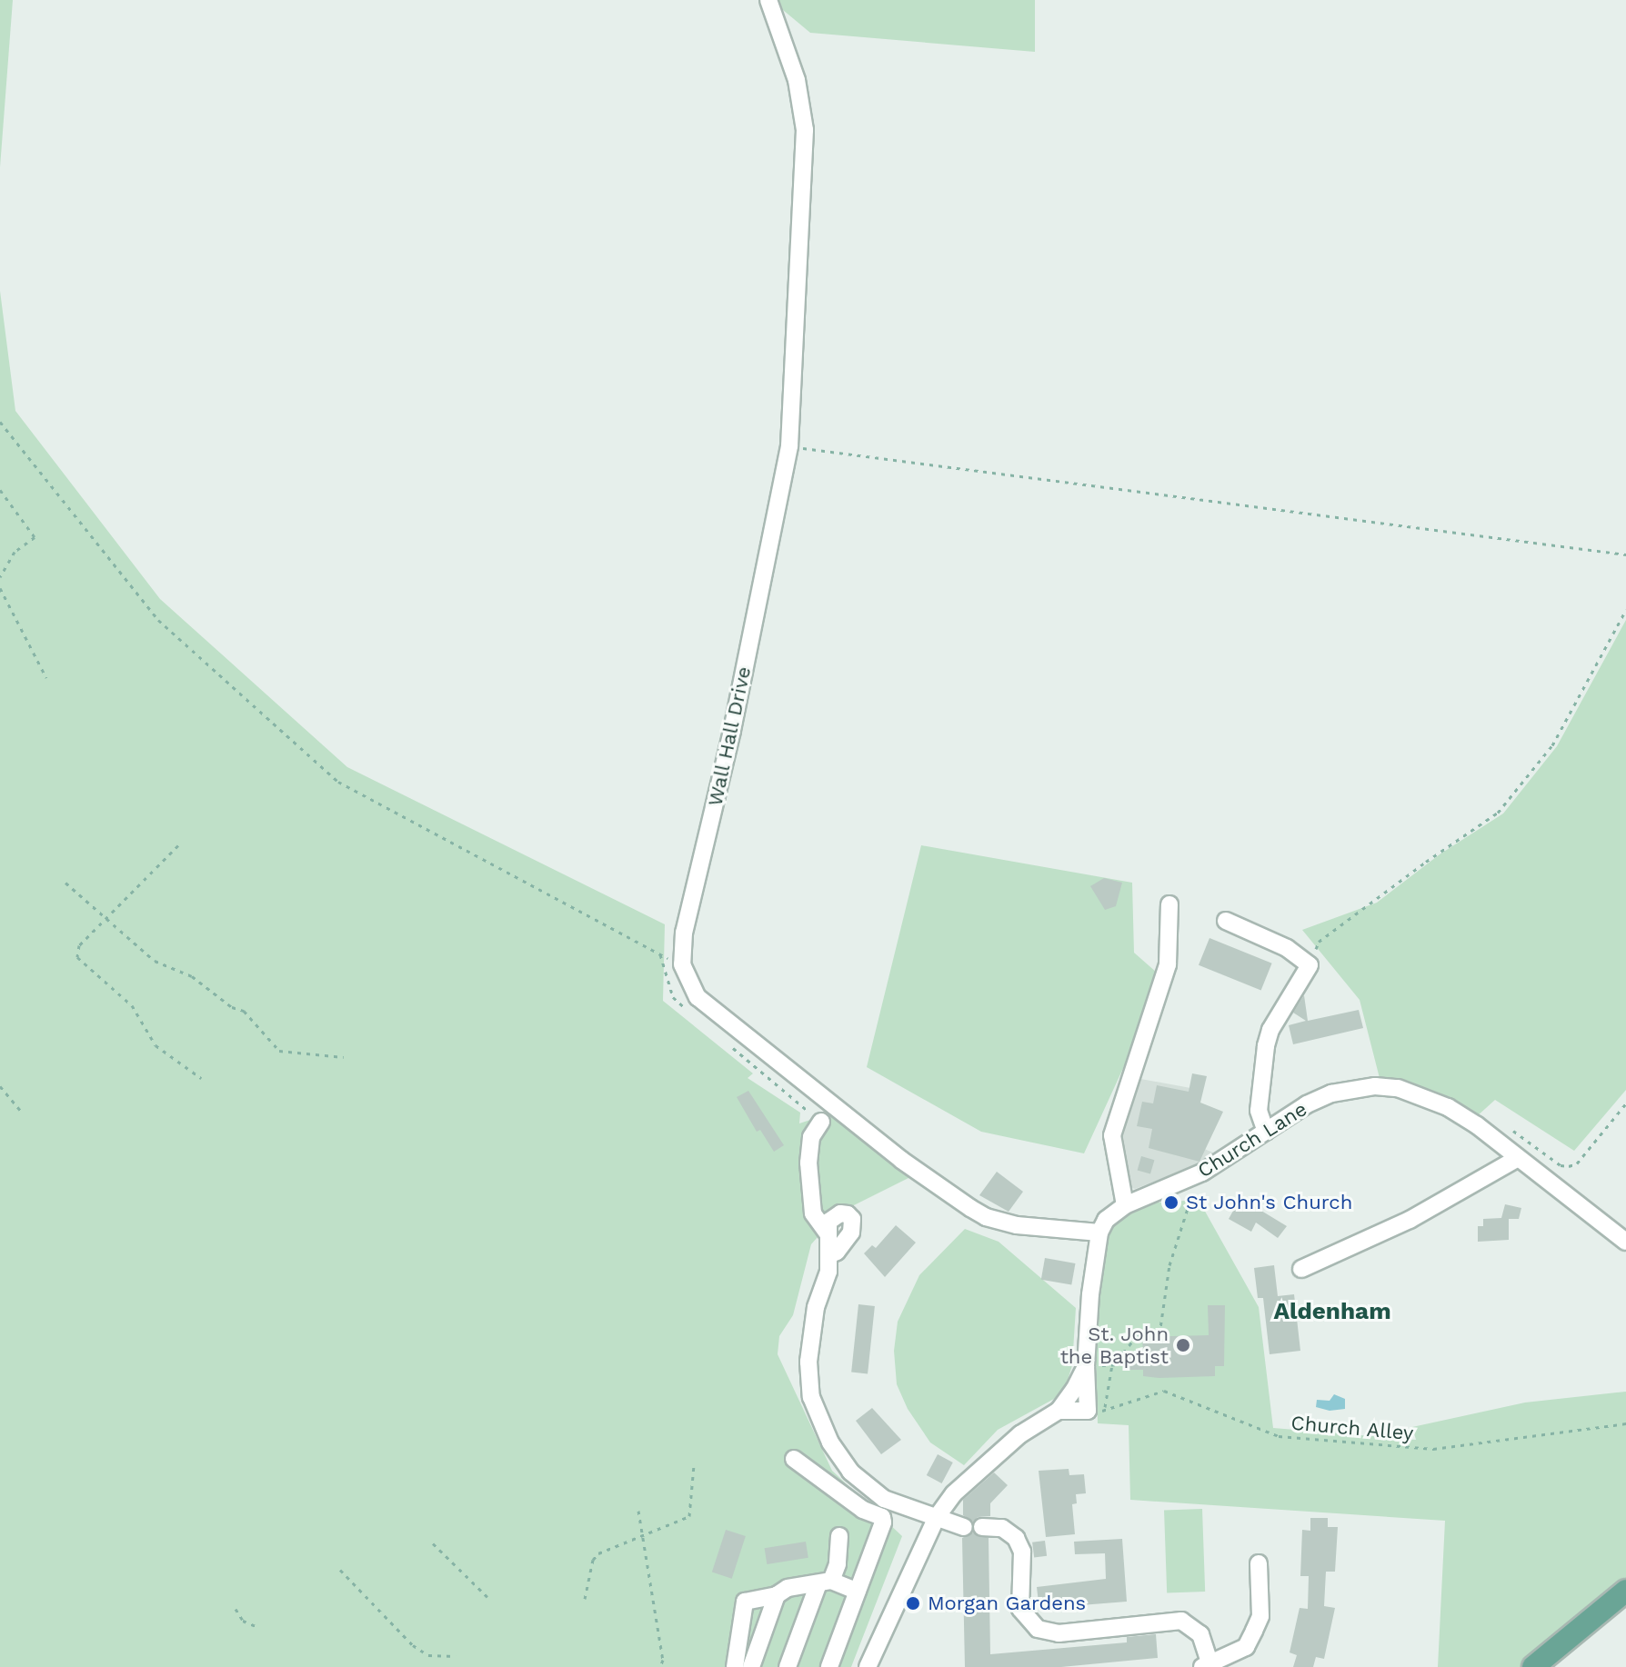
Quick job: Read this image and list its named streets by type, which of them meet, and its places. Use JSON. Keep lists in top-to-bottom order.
{
  "streets": {
    "street": ["Wall Hall Drive", "Church Lane"],
    "path": ["Church Alley"]
  },
  "crossings": [
    ["Wall Hall Drive", "Church Lane"]
  ],
  "districts": ["Aldenham"],
  "places": ["St John's Church", "St. John the Baptist", "Morgan Gardens"]
}
